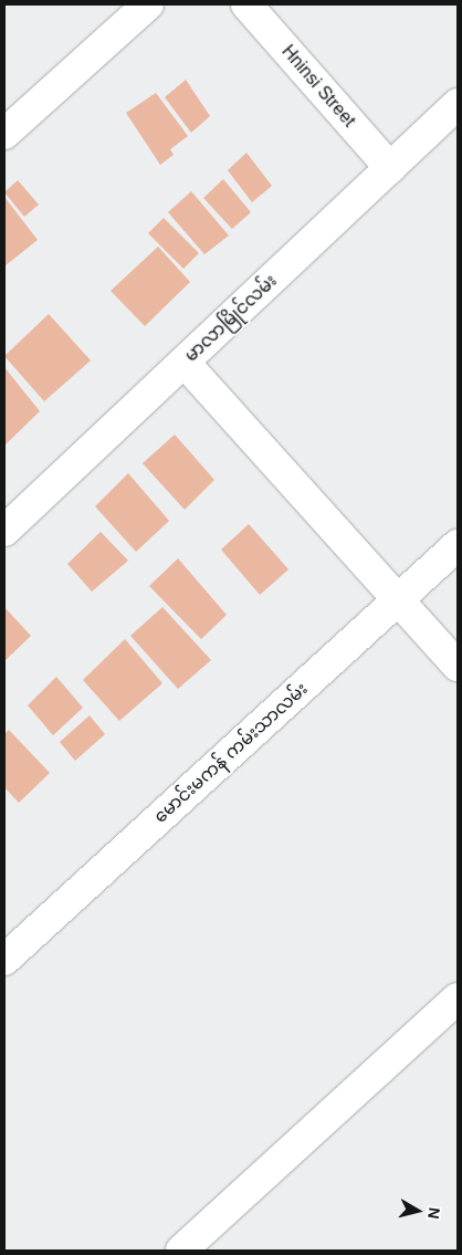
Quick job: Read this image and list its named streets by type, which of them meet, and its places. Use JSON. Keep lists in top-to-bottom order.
{
  "streets": {
    "street": ["Hninsi Street", "မာလာမြိုင်လမ်း", "မောင်းမကန် ကမ်းသာလမ်း"]
  },
  "crossings": [
    ["Hninsi Street", "မာလာမြိုင်လမ်း"]
  ],
  "north": "right"
}
